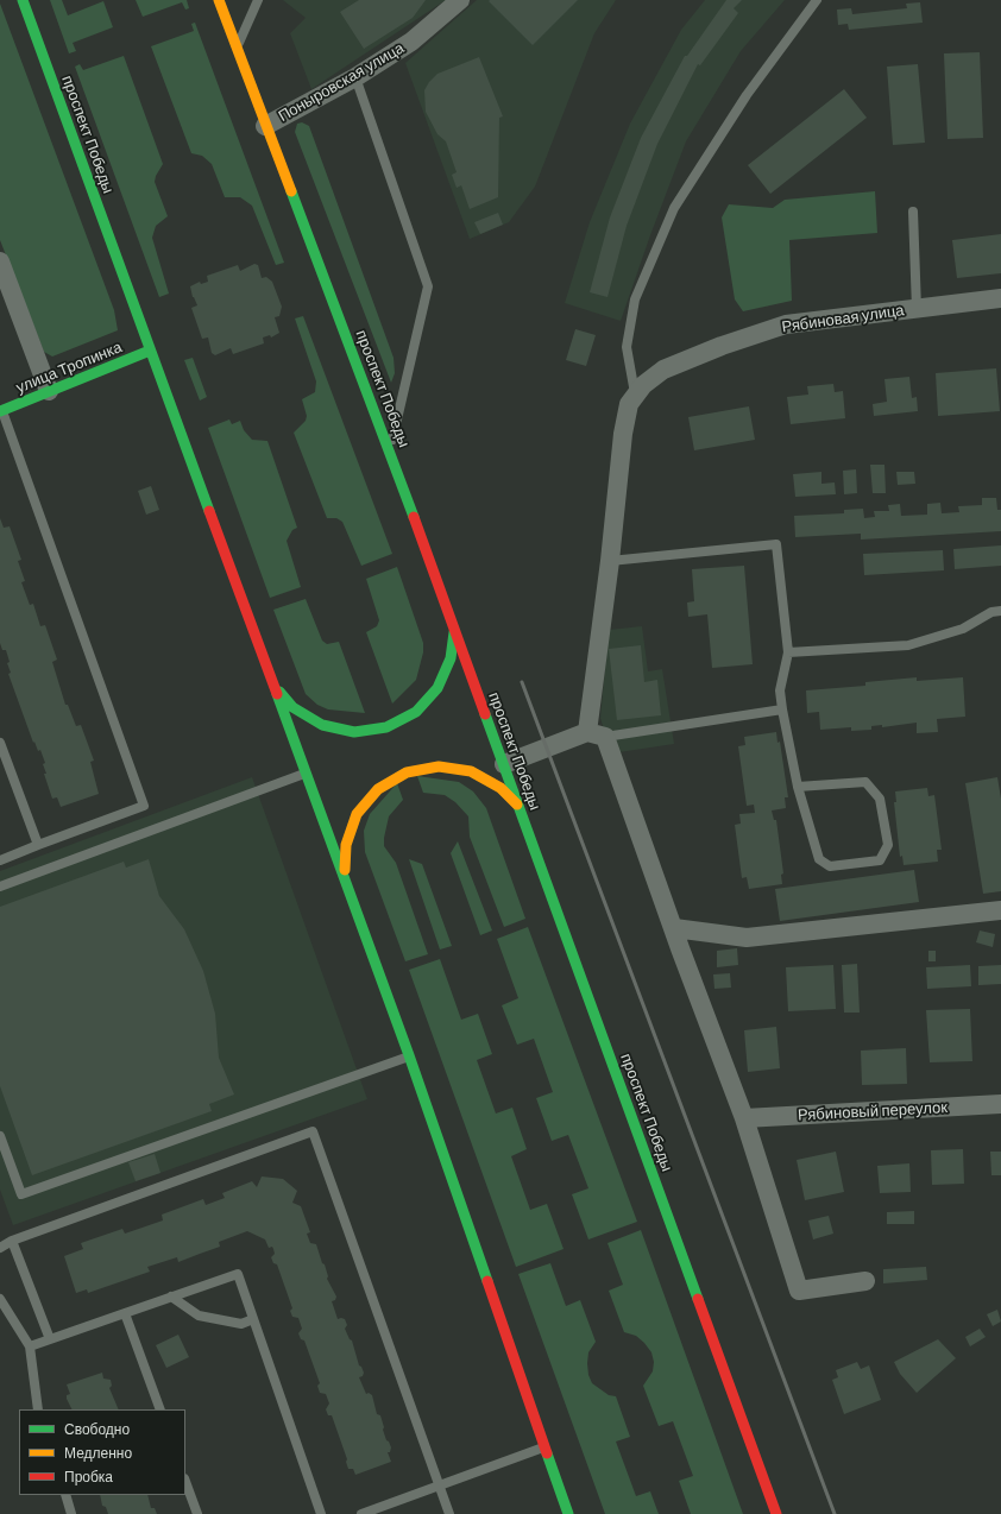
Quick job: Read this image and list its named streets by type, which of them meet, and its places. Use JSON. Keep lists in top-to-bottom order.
{
  "streets": {
    "main road": ["проспект Победы", "улица Тропинка"],
    "street": ["Поныровская улица", "Рябиновая улица", "Рябиновый переулок"]
  },
  "crossings": [
    ["Поныровская улица", "проспект Победы"],
    ["проспект Победы", "улица Тропинка"]
  ],
  "legend": ["Свободно", "Медленно", "Пробка"]
}
